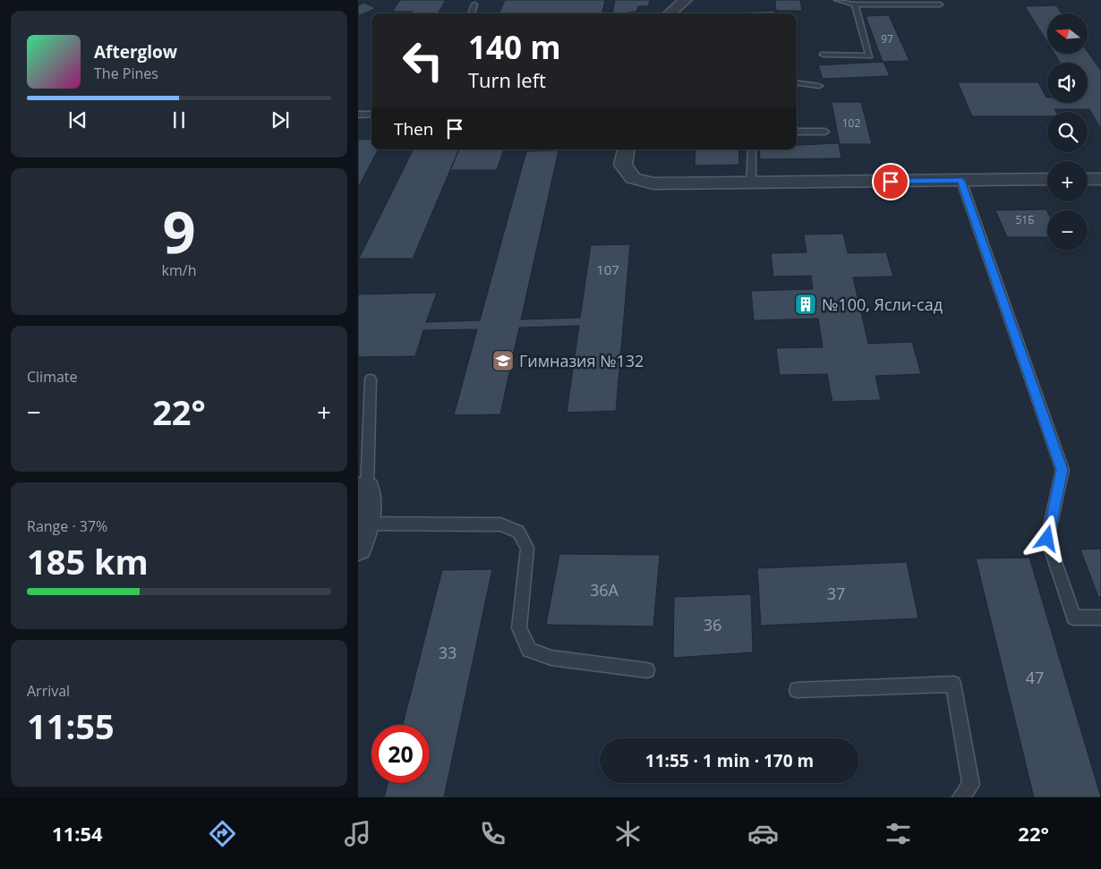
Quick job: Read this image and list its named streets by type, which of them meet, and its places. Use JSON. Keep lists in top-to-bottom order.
{
  "places": {
    "building": ["№100, Ясли-сад"],
    "school or university": ["Гимназия №132"]
  },
  "house_numbers": [
    "97",
    "102",
    "51Б",
    "107",
    "36А",
    "37",
    "36",
    "33",
    "47"
  ],
  "north": "left",
  "page": {
    "map_buttons": ["+", "−"],
    "turn": ["140 m", "Turn left"],
    "song": ["Afterglow", "The Pines"],
    "then": "Then",
    "tile": [
      ["9", "km/h"],
      "Climate",
      ["Range · 37%", "185 km"],
      ["Arrival", "11:55"]
    ],
    "heat": ["−", "22°", "+"],
    "limit": "20",
    "trip": "11:55 · 1 min · 170 m",
    "tabs": ["11:54", "22°"]
  }
}
